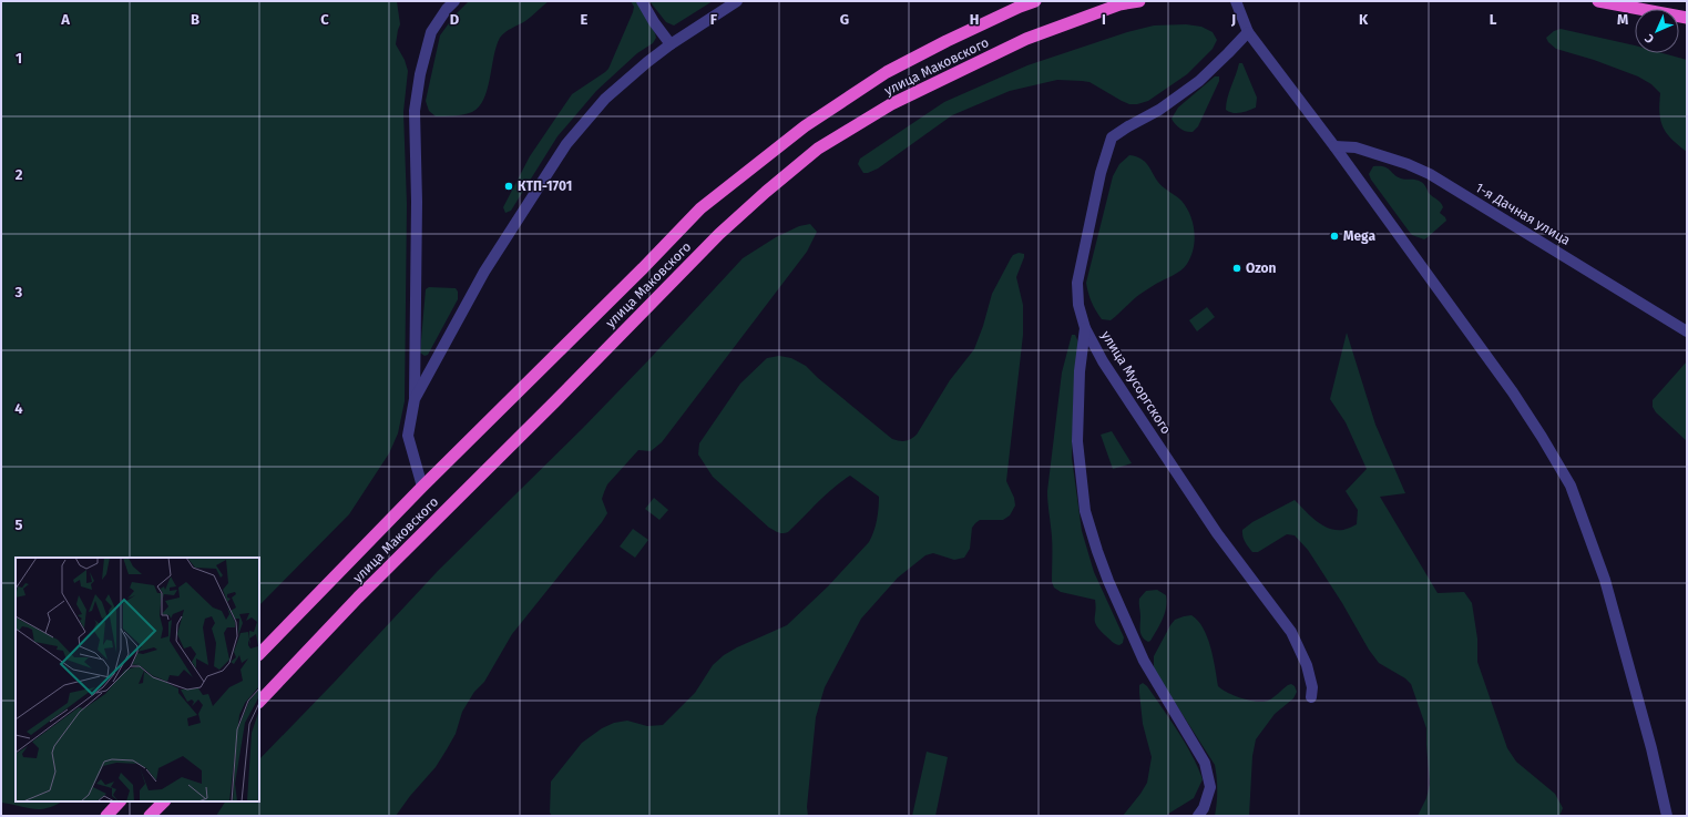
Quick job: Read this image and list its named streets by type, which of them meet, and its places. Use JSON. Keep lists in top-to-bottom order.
{
  "streets": {
    "highway": ["улица Маковского"],
    "street": ["1-я Дачная улица", "улица Мусоргского"]
  },
  "places": ["КТП-1701", "Mega", "Ozon"],
  "north": "bottom left",
  "grid": {
    "columns": [
      "A",
      "B",
      "C",
      "D",
      "E",
      "F",
      "G",
      "H",
      "I",
      "J",
      "K",
      "L",
      "M"
    ],
    "rows": [
      "1",
      "2",
      "3",
      "4",
      "5"
    ]
  }
}
